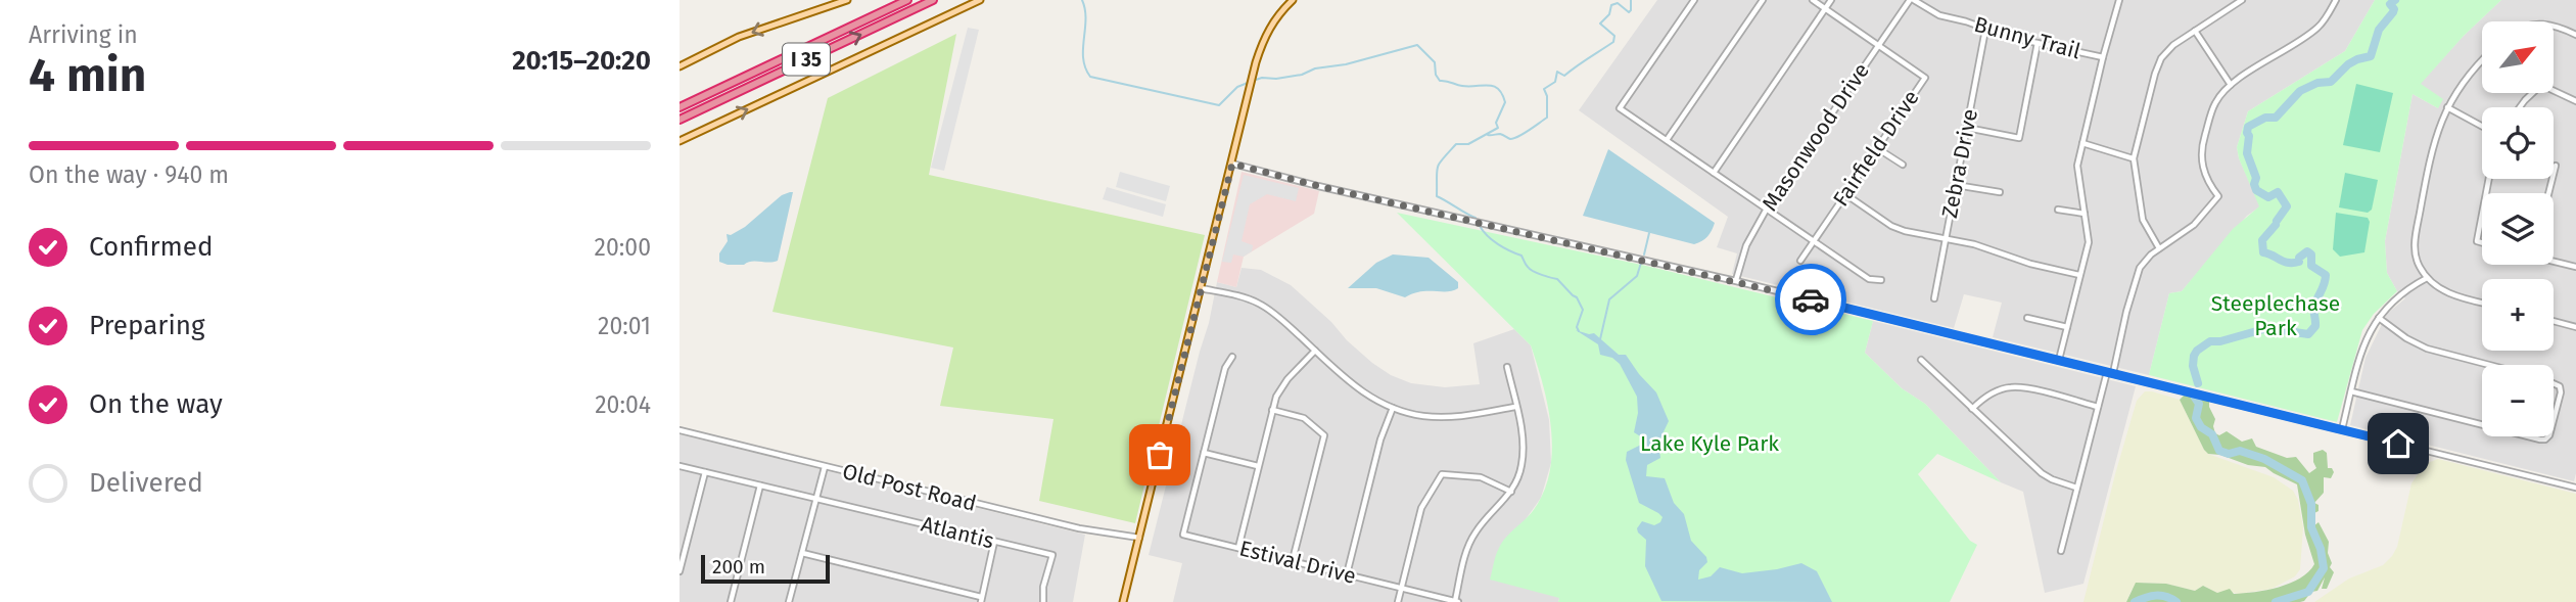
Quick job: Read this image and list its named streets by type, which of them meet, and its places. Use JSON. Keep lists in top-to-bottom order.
{
  "streets": {
    "highway": ["I 35"],
    "street": [
      "Bunny Trail",
      "Masonwood Drive",
      "Fairfield Drive",
      "Zebra Drive",
      "Old Post Road",
      "Atlantis",
      "Estival Drive"
    ]
  },
  "crossings": [
    ["Bunny Trail", "Masonwood Drive"],
    ["Bunny Trail", "Zebra Drive"],
    ["Masonwood Drive", "Fairfield Drive"]
  ],
  "parks": ["Steeplechase Park", "Lake Kyle Park"],
  "scale_bar": "200 m",
  "north": "top right",
  "page": {
    "heading": ["4 min", "Arriving in", "20:15–20:20"],
    "map_buttons": ["+", "−"],
    "bar": "On the way · 940 m",
    "list": [
      ["Confirmed", "20:00"],
      ["Preparing", "20:01"],
      ["On the way", "20:04"],
      "Delivered"
    ],
    "scale": "200 m"
  }
}
